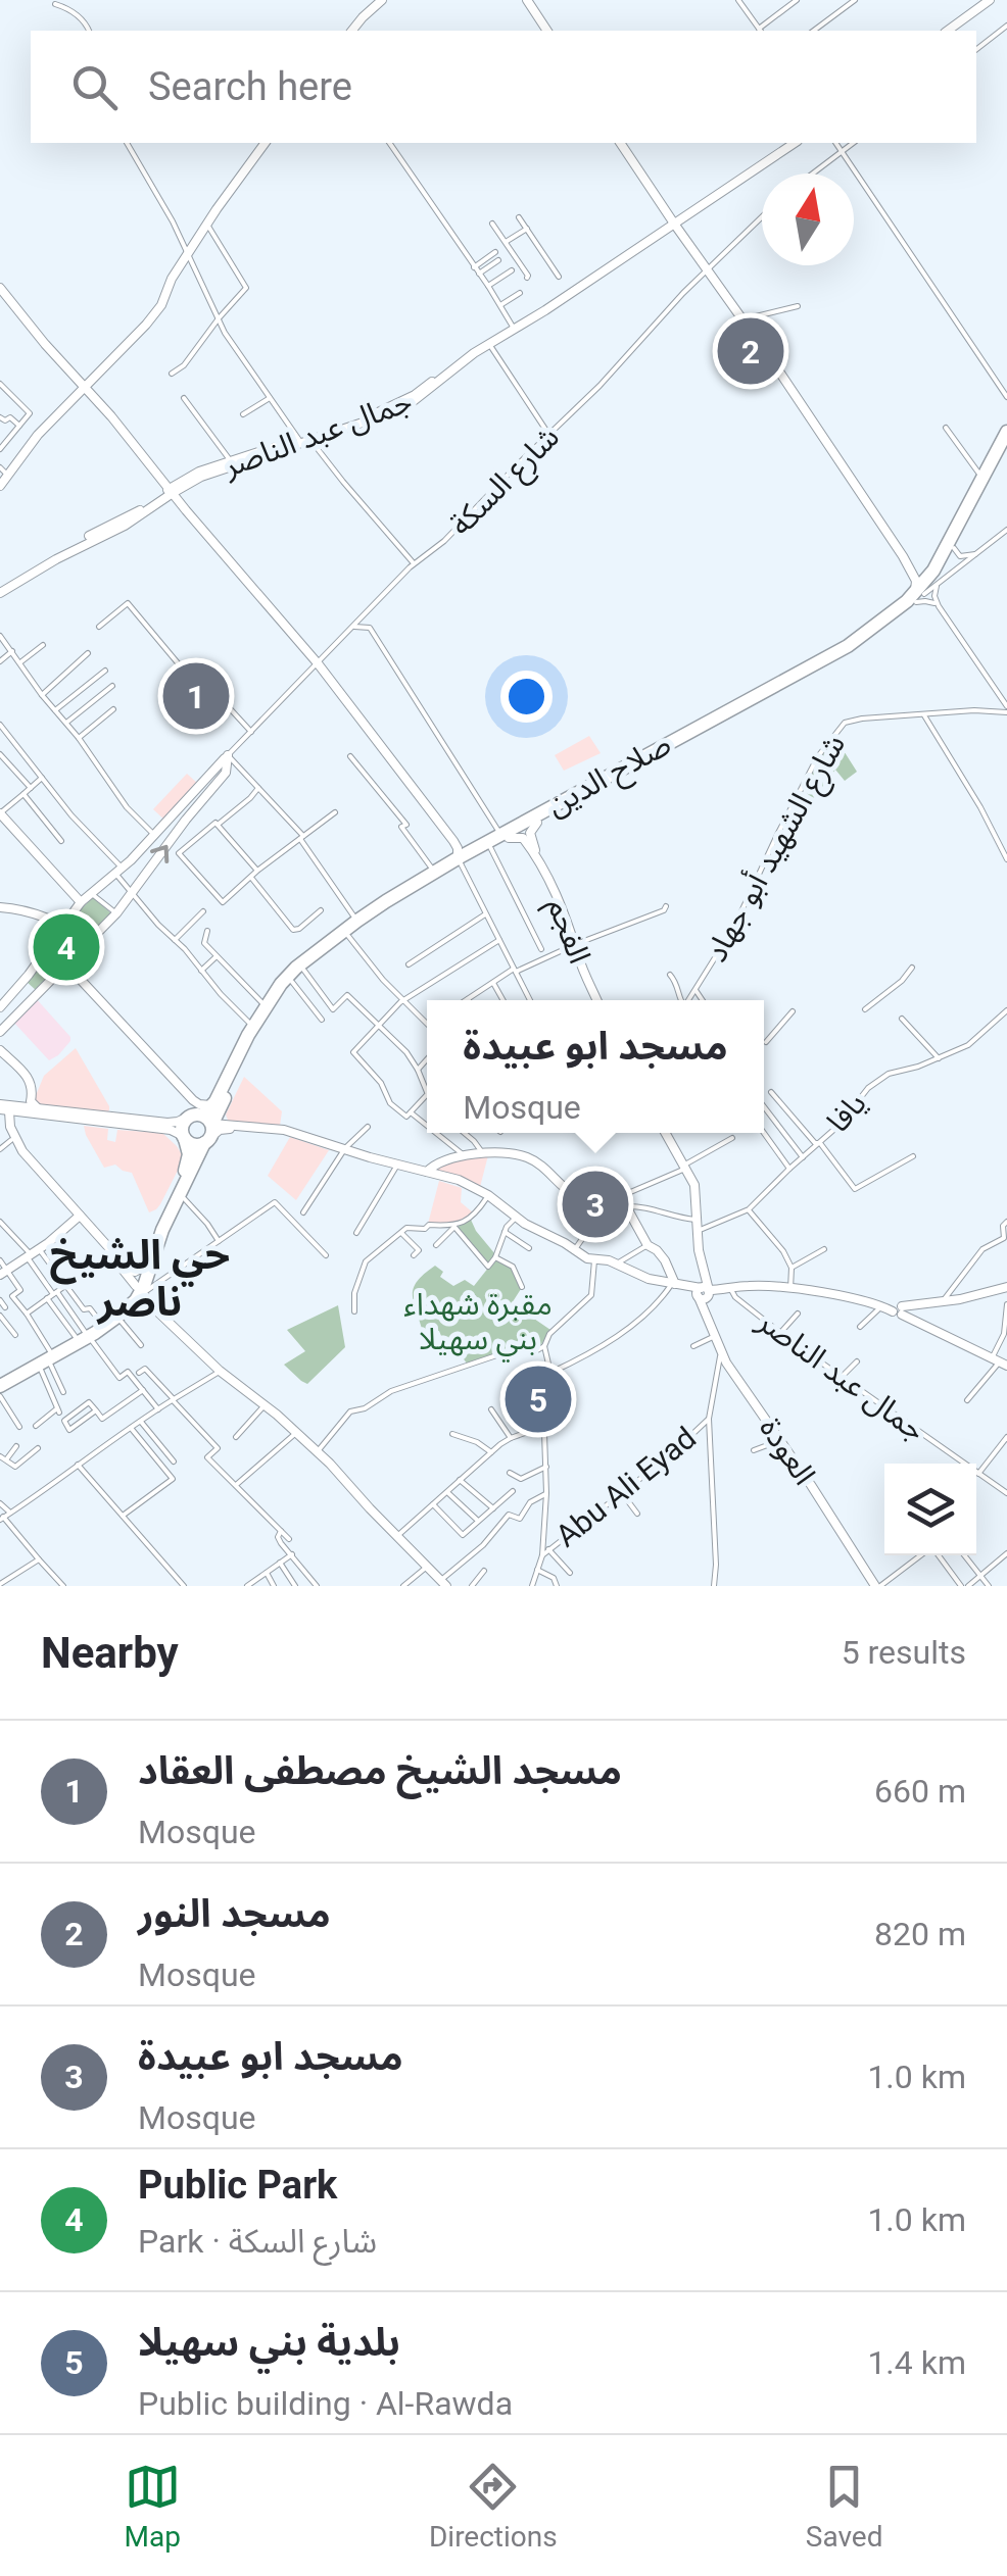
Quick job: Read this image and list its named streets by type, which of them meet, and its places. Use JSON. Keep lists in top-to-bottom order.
{
  "streets": {
    "highway": ["صلاح الدين"],
    "main road": [
      "جمال عبد الناصر",
      "شارع السكة",
      "الفجم",
      "العودة"
    ],
    "street": ["شارع الشهيد أبو جهاد", "يافا", "Abu Ali Eyad"]
  },
  "districts": ["حي الشيخ ناصر"],
  "parks": ["مقبرة شهداء بني سهيلا"],
  "north": "top",
  "page": {
    "search": "Search here",
    "pins": [
      "2",
      "1",
      "4",
      "3",
      "5"
    ],
    "popup": ["مسجد ابو عبيدة", "Mosque"],
    "heading": ["Nearby", "5 results"],
    "list": [
      {
        "mark": "1",
        "name": "مسجد الشيخ مصطفى العقاد",
        "note": "Mosque",
        "value": "660 m"
      },
      {
        "mark": "2",
        "name": "مسجد النور",
        "note": "Mosque",
        "value": "820 m"
      },
      {
        "mark": "3",
        "name": "مسجد ابو عبيدة",
        "note": "Mosque",
        "value": "1.0 km"
      },
      {
        "mark": "4",
        "name": "Public Park",
        "note": "Park · شارع السكة",
        "value": "1.0 km"
      },
      {
        "mark": "5",
        "name": "بلدية بني سهيلا",
        "note": "Public building · Al-Rawda",
        "value": "1.4 km"
      }
    ],
    "nav": ["Map", "Directions", "Saved"]
  }
}
